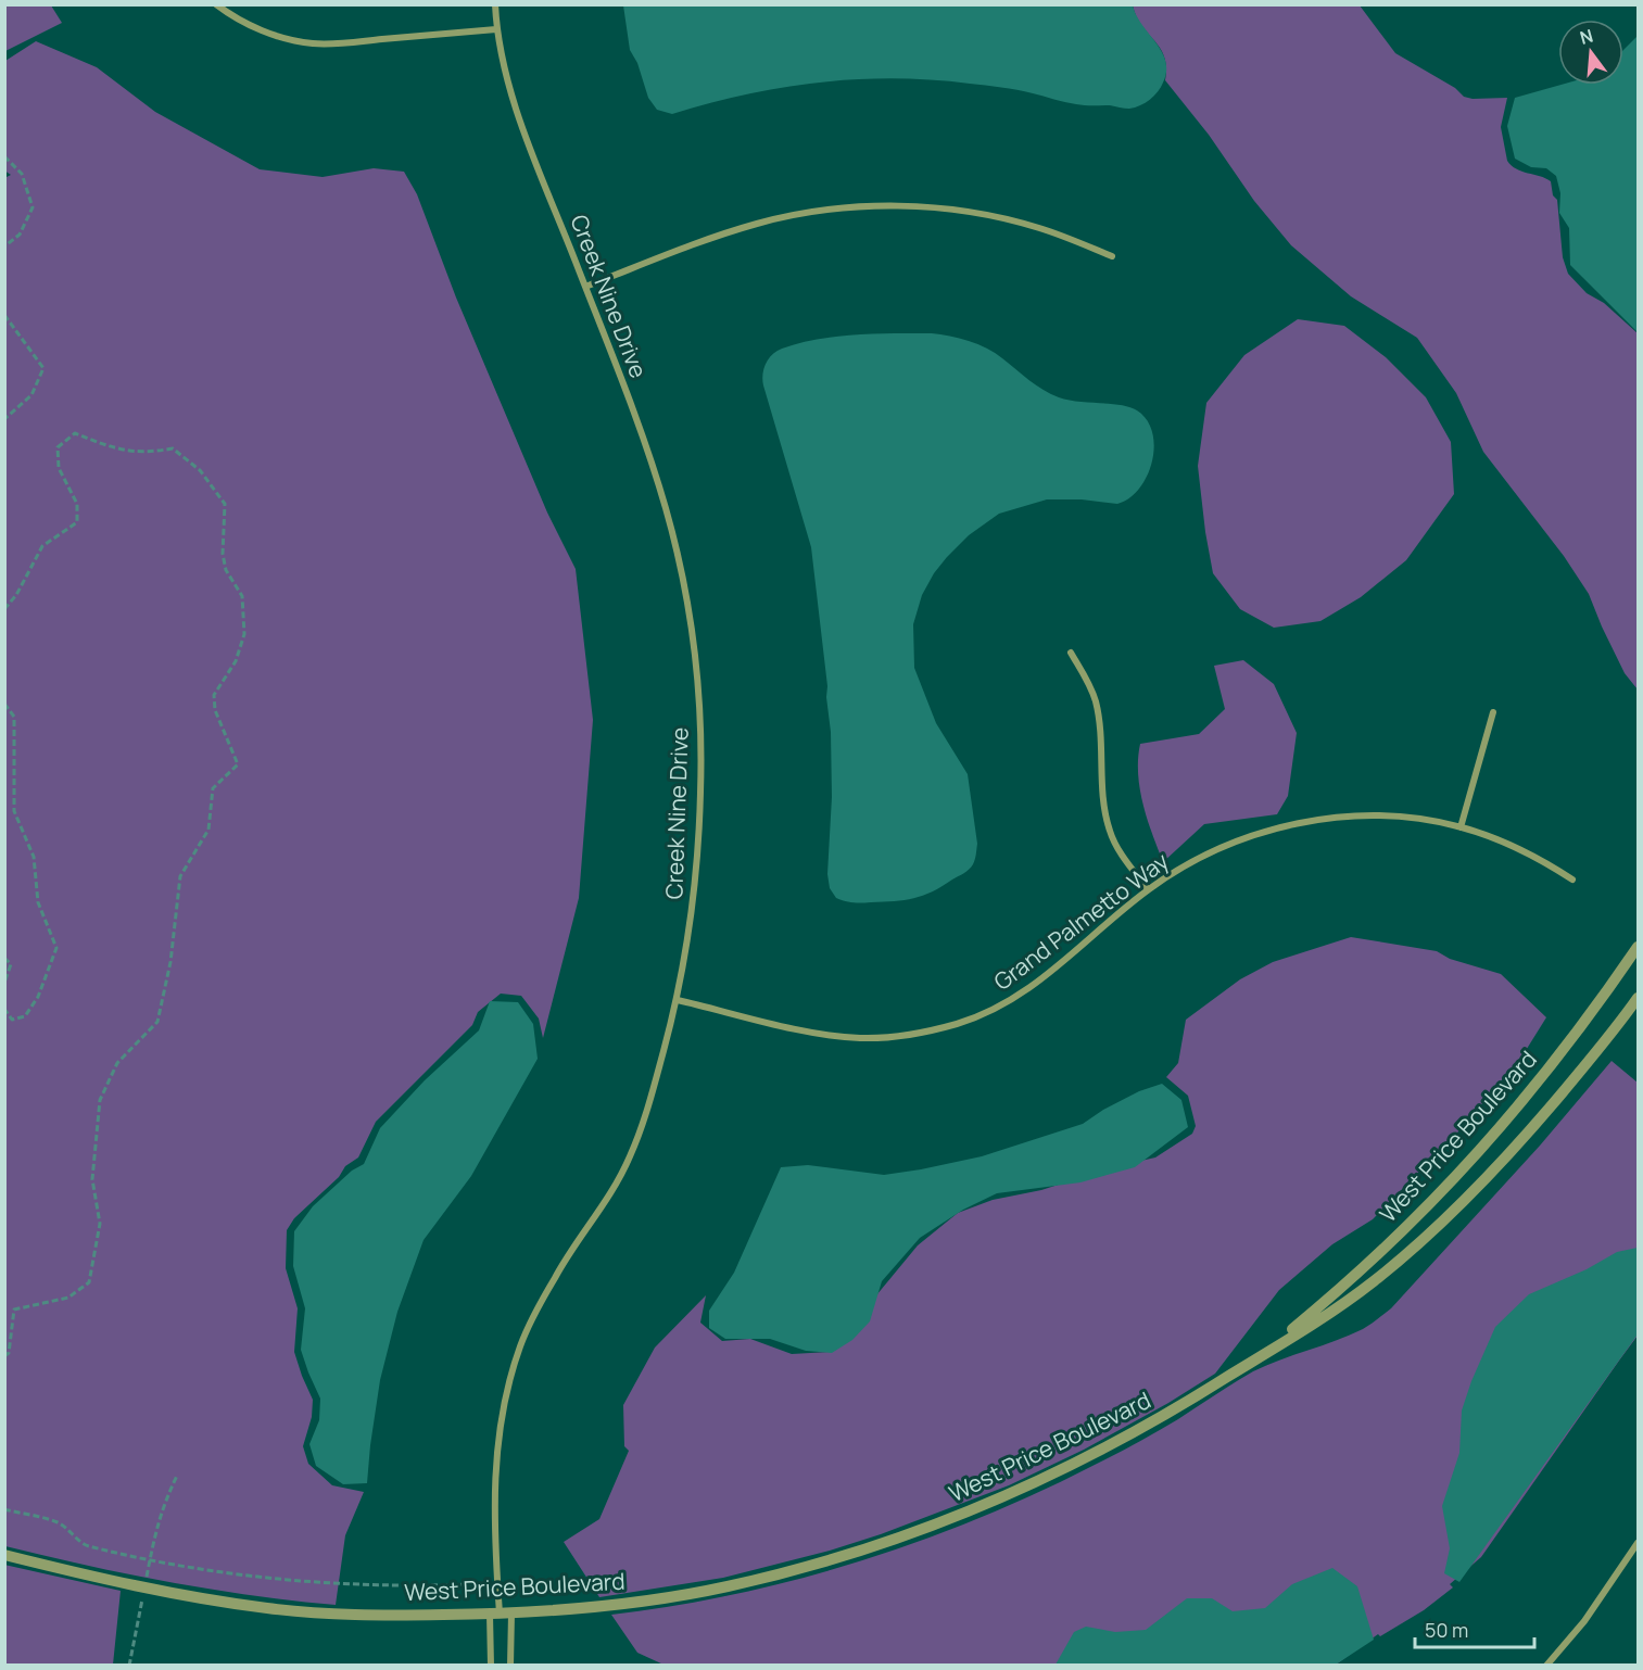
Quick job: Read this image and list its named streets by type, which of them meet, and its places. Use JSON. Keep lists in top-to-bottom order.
{
  "streets": {
    "street": ["Creek Nine Drive", "Grand Palmetto Way", "West Price Boulevard"]
  },
  "crossings": [
    ["Creek Nine Drive", "Grand Palmetto Way"],
    ["Creek Nine Drive", "West Price Boulevard"]
  ],
  "scale_bar": "50 m",
  "north": "top"
}
